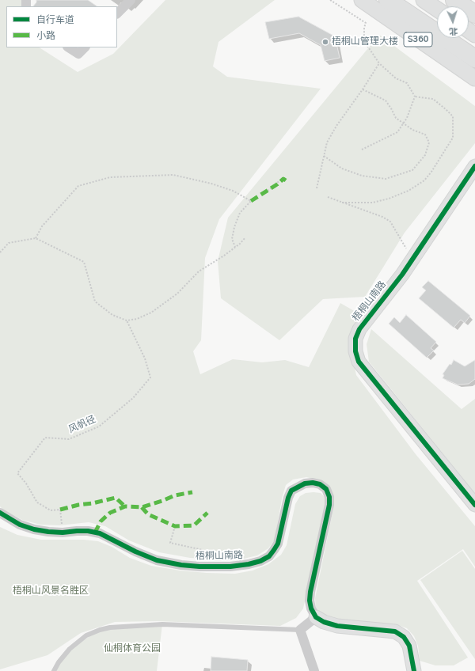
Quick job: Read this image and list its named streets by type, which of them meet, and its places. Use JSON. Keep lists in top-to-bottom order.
{
  "streets": {
    "main road": ["S360"],
    "street": ["梧桐山南路"],
    "path": ["风帆径"]
  },
  "crossings": [
    ["梧桐山南路", "风帆径"]
  ],
  "parks": ["梧桐山风景名胜区", "仙桐体育公园"],
  "places": ["梧桐山管理大楼"],
  "legend": ["自行车道", "小路"],
  "north": "bottom"
}
